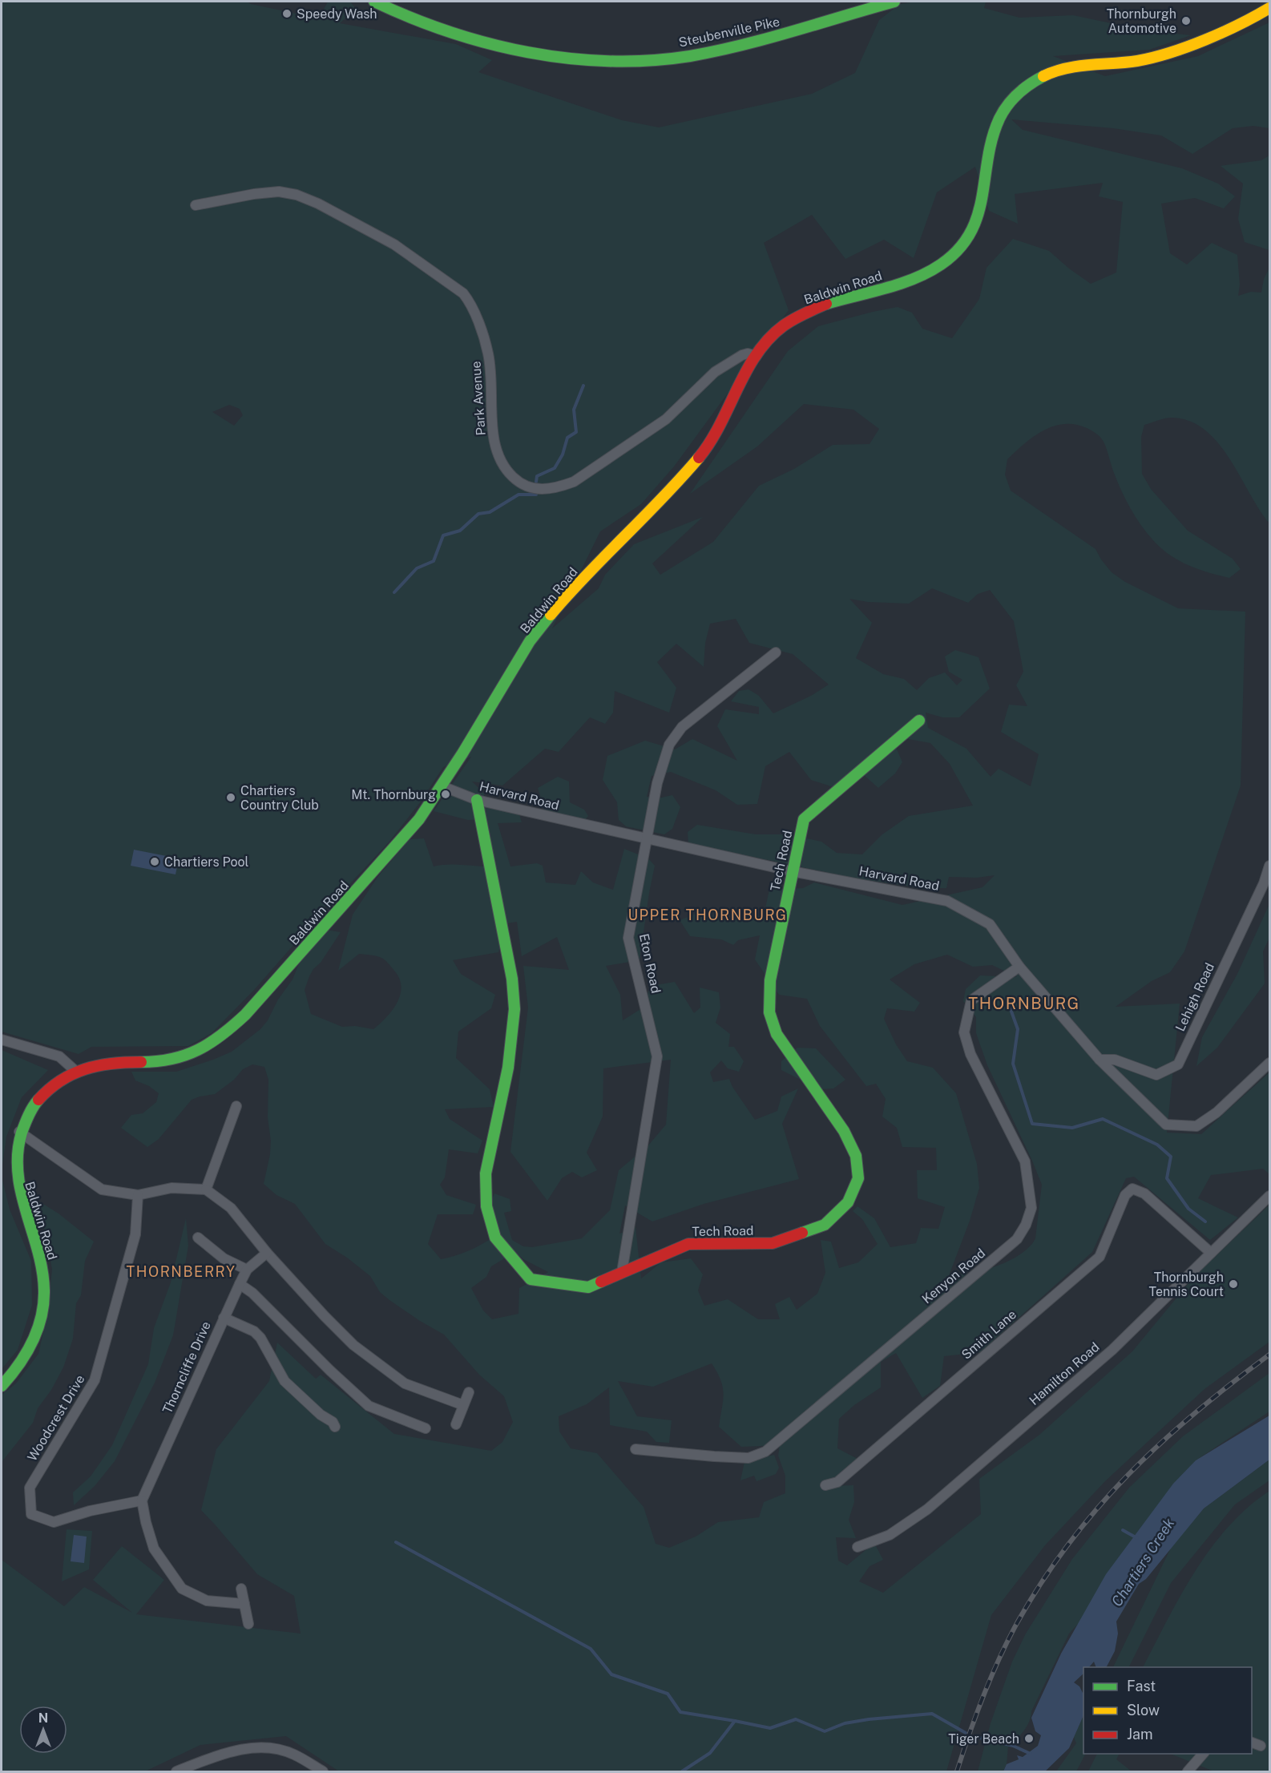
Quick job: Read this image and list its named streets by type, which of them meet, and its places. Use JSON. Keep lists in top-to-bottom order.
{
  "streets": {
    "street": [
      "Steubenville Pike",
      "Baldwin Road",
      "Park Avenue",
      "Harvard Road",
      "Tech Road",
      "Eton Road",
      "Lehigh Road",
      "Kenyon Road",
      "Smith Lane",
      "Thorncliffe Drive",
      "Hamilton Road",
      "Woodcrest Drive"
    ]
  },
  "crossings": [
    ["Baldwin Road", "Park Avenue"],
    ["Baldwin Road", "Harvard Road"],
    ["Harvard Road", "Tech Road"],
    ["Harvard Road", "Eton Road"],
    ["Harvard Road", "Lehigh Road"],
    ["Harvard Road", "Kenyon Road"],
    ["Tech Road", "Eton Road"],
    ["Smith Lane", "Hamilton Road"],
    ["Thorncliffe Drive", "Woodcrest Drive"]
  ],
  "districts": ["UPPER THORNBURG", "THORNBURG", "THORNBERRY"],
  "water": ["Chartiers Creek"],
  "places": [
    "Speedy Wash",
    "Thornburgh Automotive",
    "Mt. Thornburg",
    "Chartiers Country Club",
    "Chartiers Pool",
    "Thornburgh Tennis Court",
    "Tiger Beach"
  ],
  "legend": ["Fast", "Slow", "Jam"],
  "north": "top"
}
